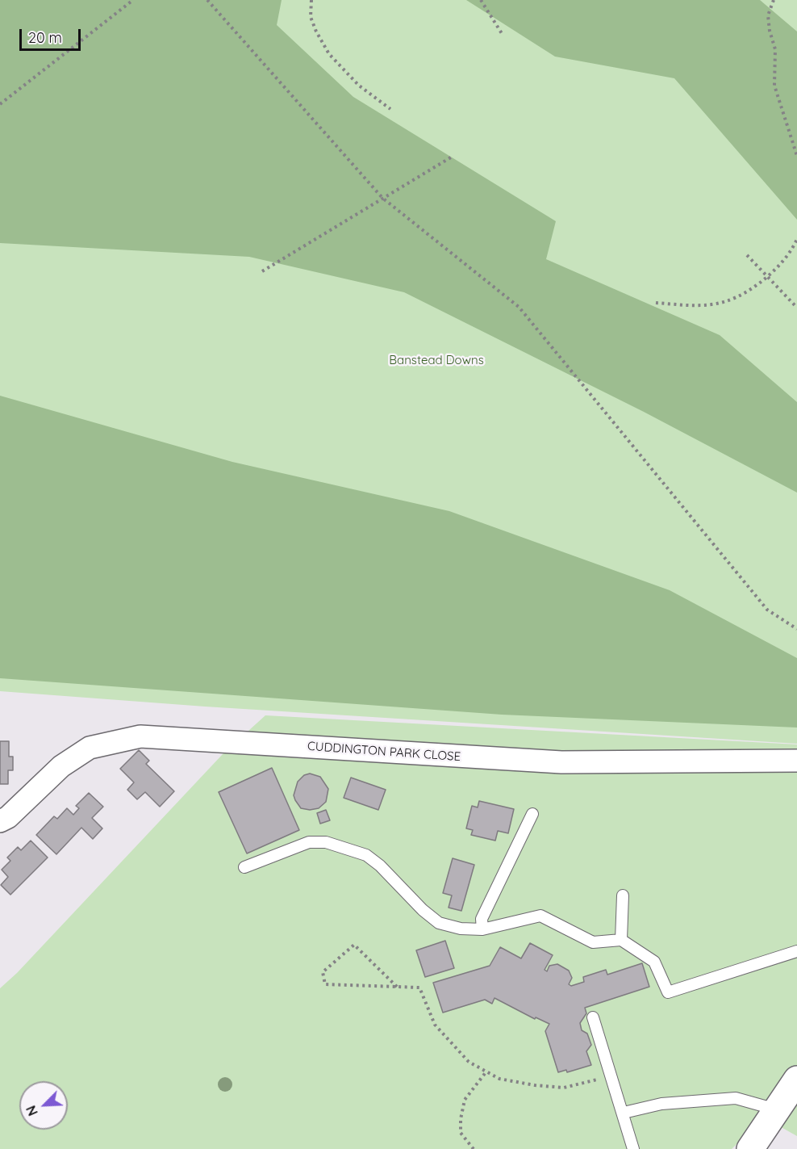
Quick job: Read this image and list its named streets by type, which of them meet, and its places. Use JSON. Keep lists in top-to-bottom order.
{
  "streets": {
    "street": ["CUDDINGTON PARK CLOSE"]
  },
  "parks": ["Banstead Downs"],
  "scale_bar": "20 m",
  "north": "bottom left"
}
